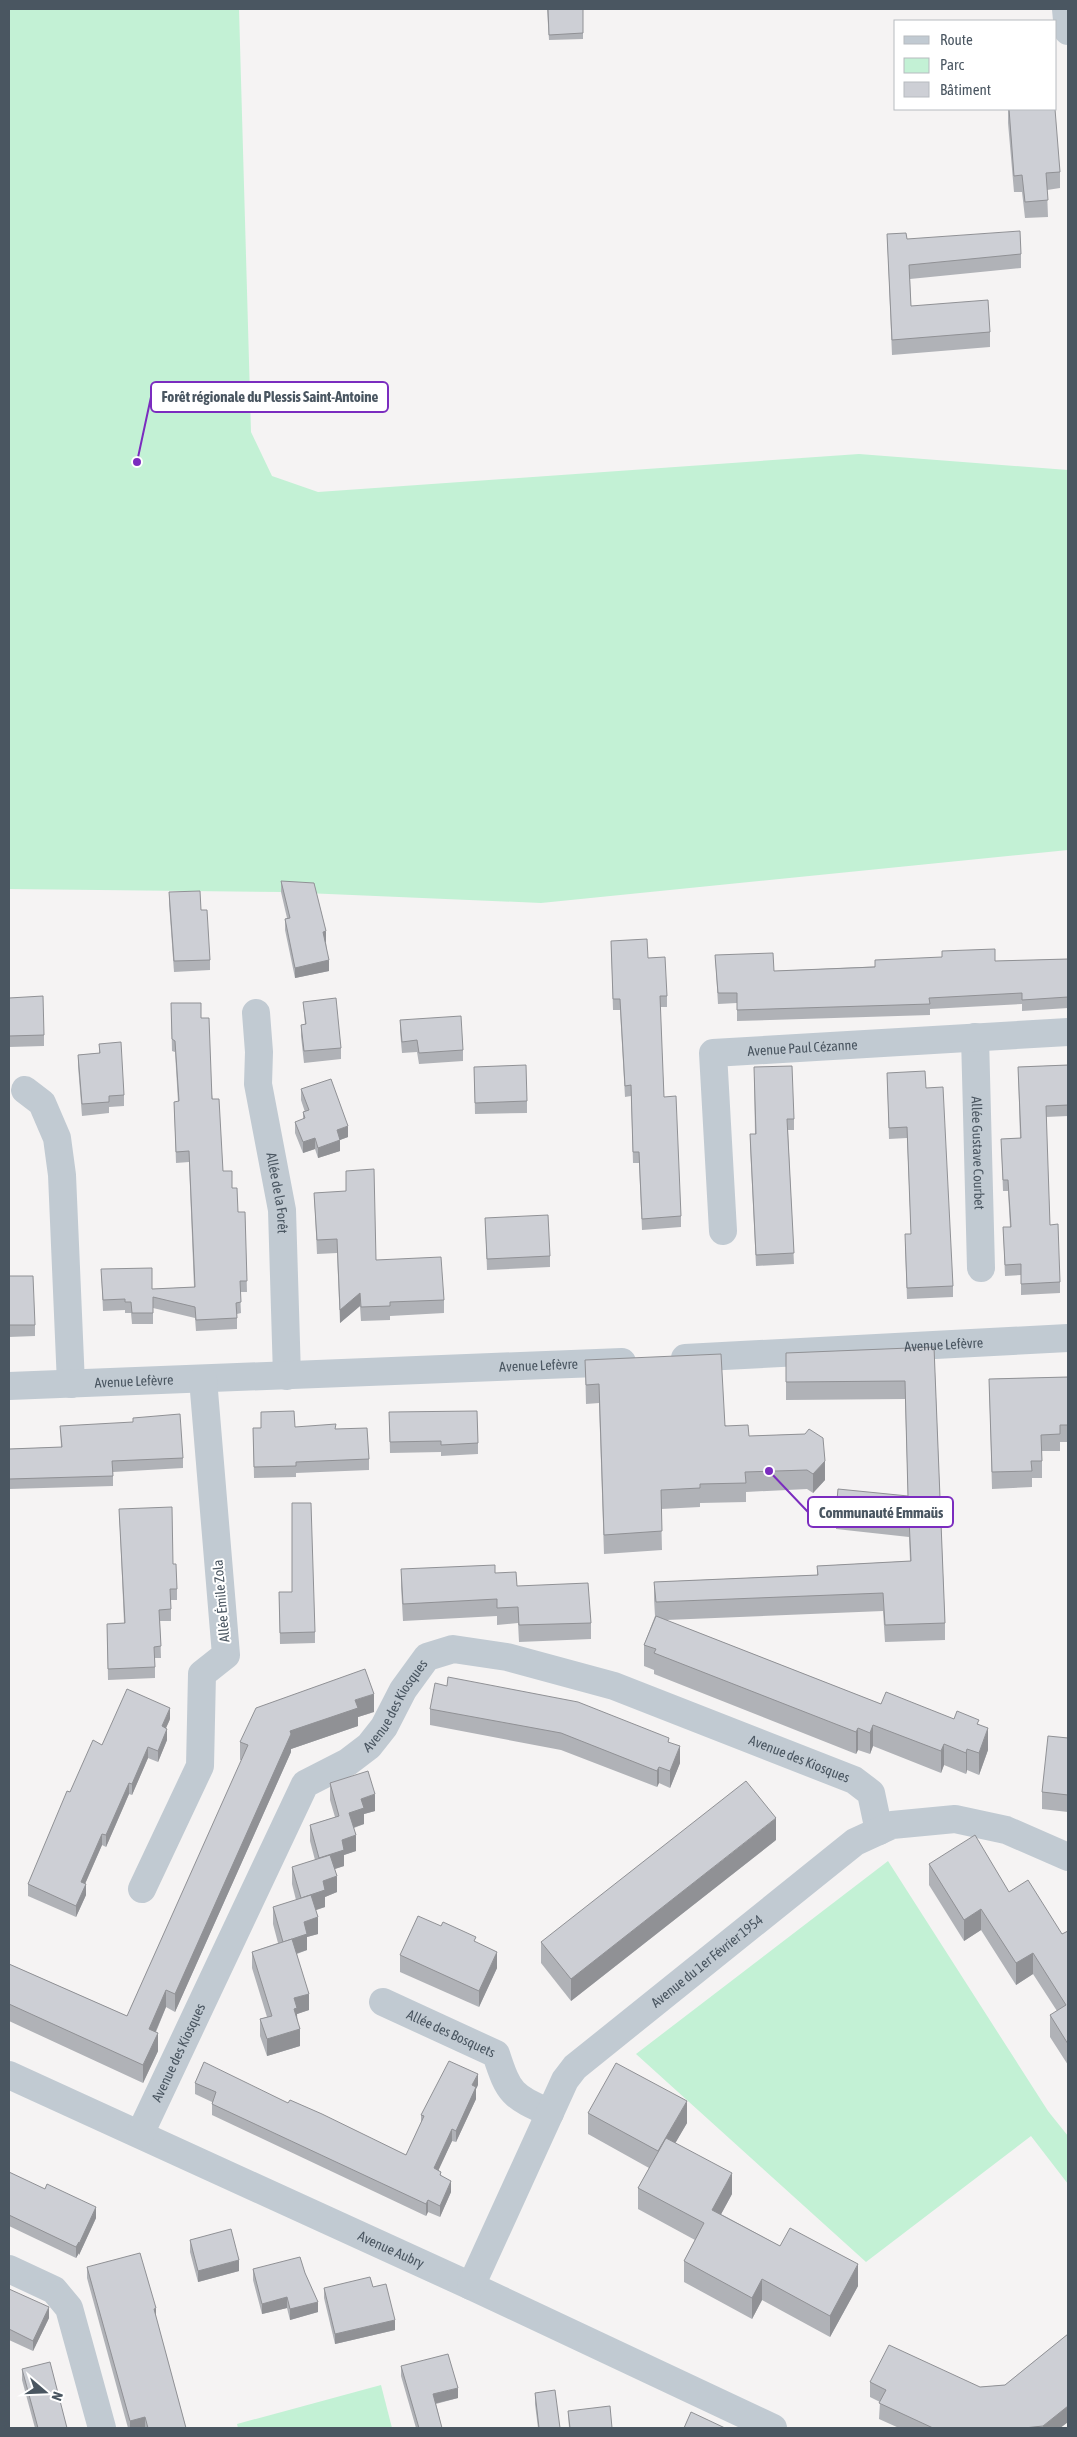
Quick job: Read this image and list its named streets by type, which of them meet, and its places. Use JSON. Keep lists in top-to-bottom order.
{
  "streets": {
    "street": [
      "Avenue Paul Cézanne",
      "Allée Gustave Courbet",
      "Allée de la Forêt",
      "Avenue Lefèvre",
      "Allée Émile Zola",
      "Avenue des Kiosques",
      "Avenue du 1er Février 1954",
      "Allée des Bosquets",
      "Avenue Aubry"
    ]
  },
  "crossings": [
    ["Avenue Paul Cézanne", "Allée Gustave Courbet"],
    ["Allée de la Forêt", "Avenue Lefèvre"],
    ["Avenue Lefèvre", "Allée Émile Zola"],
    ["Avenue des Kiosques", "Avenue du 1er Février 1954"],
    ["Avenue des Kiosques", "Avenue Aubry"],
    ["Avenue du 1er Février 1954", "Allée des Bosquets"],
    ["Avenue du 1er Février 1954", "Avenue Aubry"]
  ],
  "places": ["Forêt régionale du Plessis Saint-Antoine", "Communauté Emmaüs"],
  "legend": ["Route", "Parc", "Bâtiment"],
  "north": "right"
}
